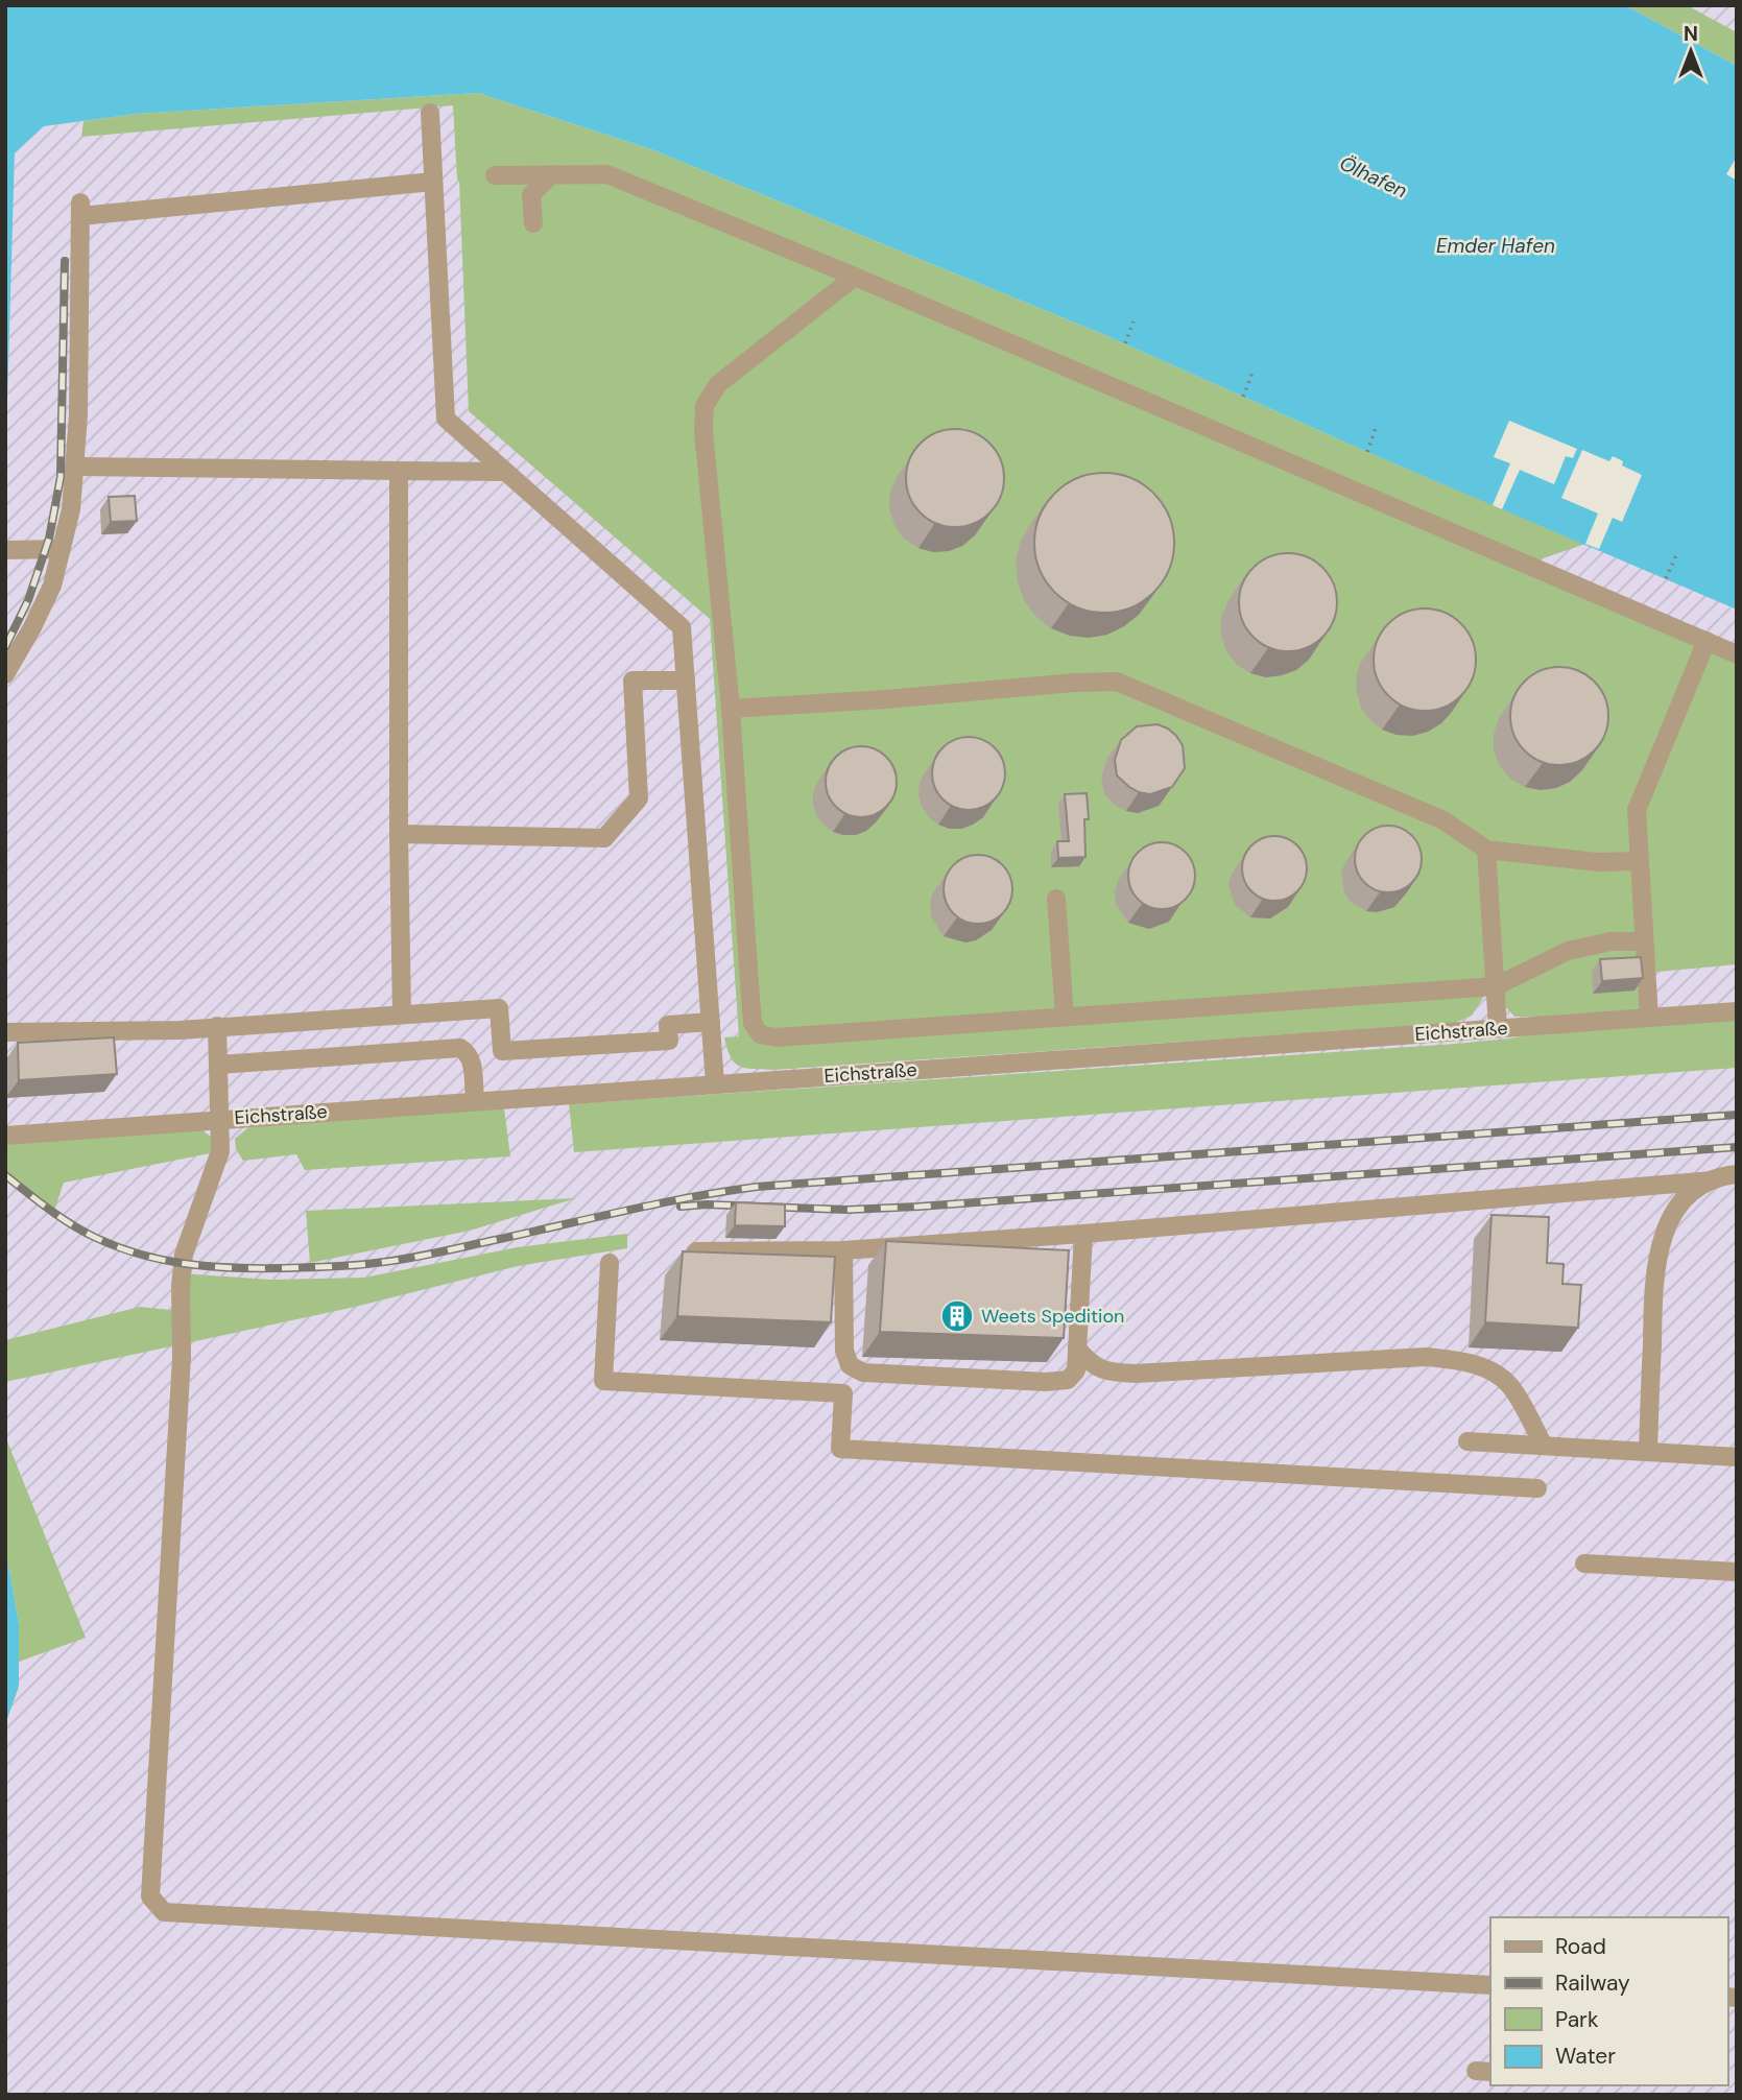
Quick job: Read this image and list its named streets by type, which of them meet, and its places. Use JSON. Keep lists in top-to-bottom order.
{
  "streets": {
    "street": ["Eichstraße"]
  },
  "water": ["Ölhafen", "Emder Hafen"],
  "places": {
    "building": ["Weets Spedition"]
  },
  "legend": [
    "Road",
    "Railway",
    "Park",
    "Water"
  ],
  "north": "top"
}
